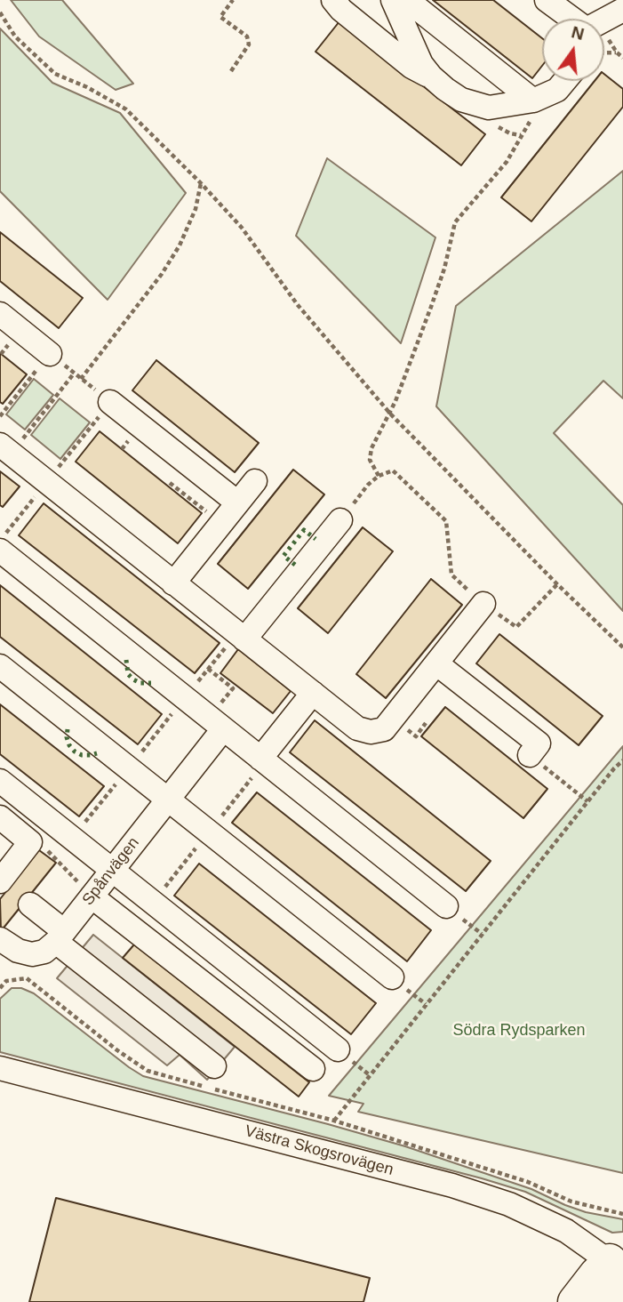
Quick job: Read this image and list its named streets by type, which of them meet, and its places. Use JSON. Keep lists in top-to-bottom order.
{
  "streets": {
    "street": ["Spånvägen", "Västra Skogsrovägen"]
  },
  "parks": ["Södra Rydsparken"],
  "north": "top"
}
